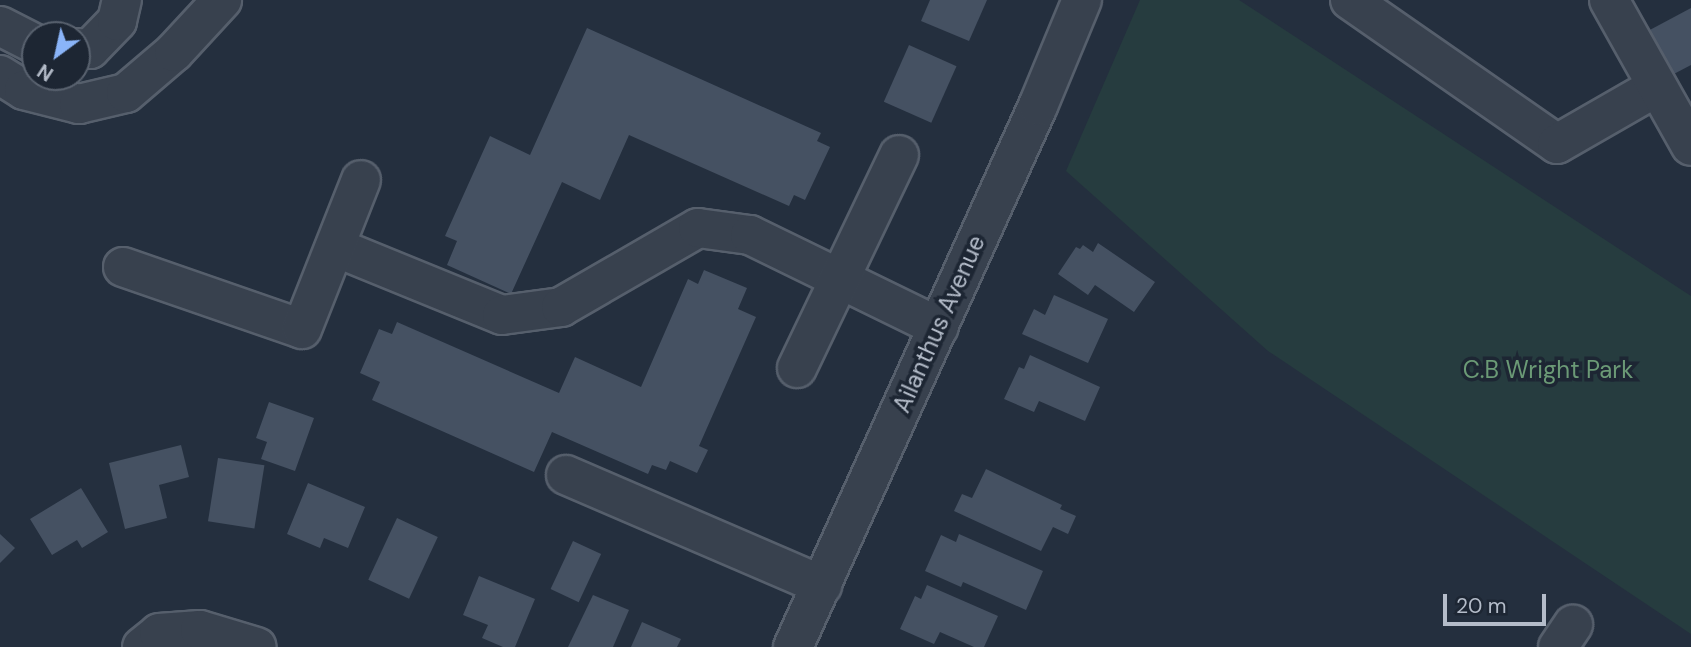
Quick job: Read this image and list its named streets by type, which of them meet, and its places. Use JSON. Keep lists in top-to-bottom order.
{
  "streets": {
    "street": ["Ailanthus Avenue"]
  },
  "parks": ["C.B Wright Park"],
  "scale_bar": "20 m",
  "north": "bottom left"
}
